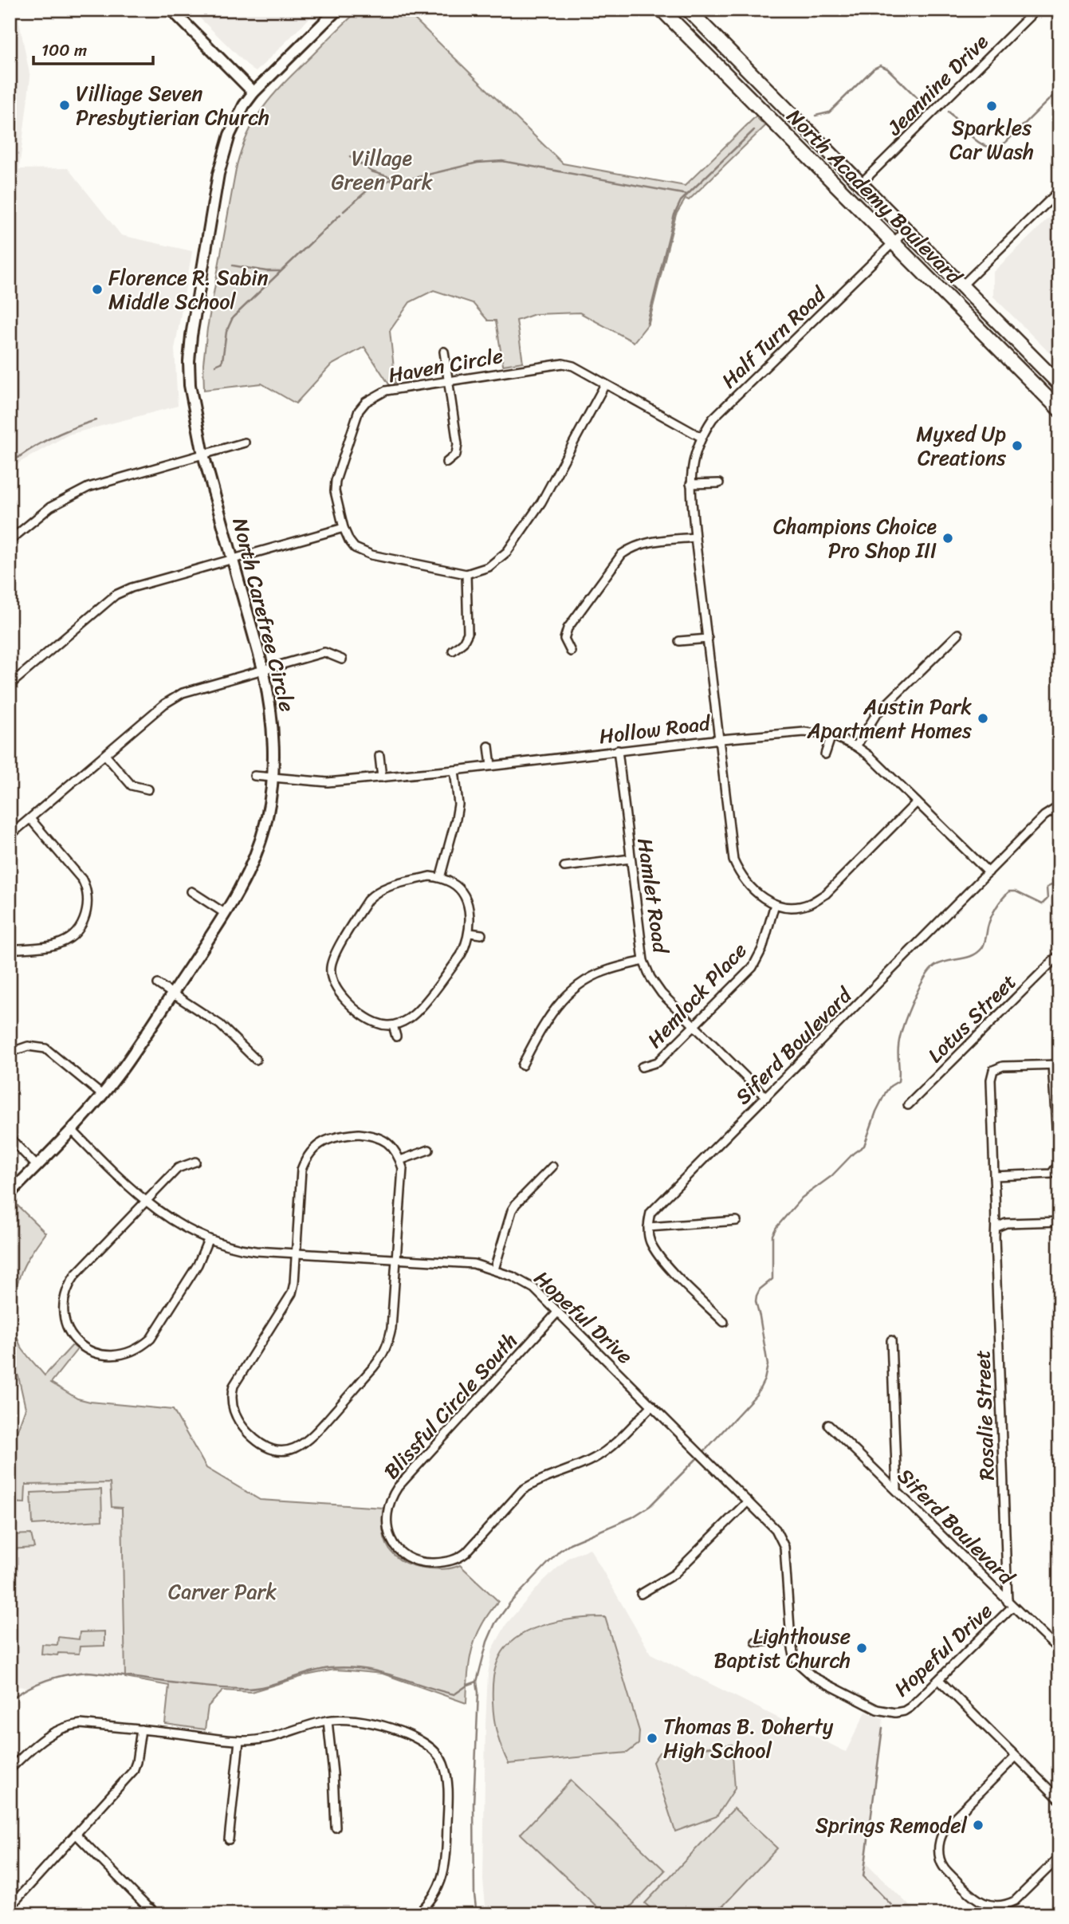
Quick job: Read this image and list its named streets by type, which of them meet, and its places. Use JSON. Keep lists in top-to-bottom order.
{
  "streets": {
    "highway": ["North Academy Boulevard"],
    "main road": ["North Carefree Circle"],
    "street": [
      "Jeannine Drive",
      "Half Turn Road",
      "Haven Circle",
      "Hollow Road",
      "Hamlet Road",
      "Hemlock Place",
      "Lotus Street",
      "Siferd Boulevard",
      "Hopeful Drive",
      "Blissful Circle South",
      "Rosalie Street"
    ]
  },
  "crossings": [
    ["Jeannine Drive", "North Academy Boulevard"],
    ["North Academy Boulevard", "Half Turn Road"],
    ["Half Turn Road", "Haven Circle"],
    ["Half Turn Road", "Hollow Road"],
    ["Half Turn Road", "Hemlock Place"],
    ["North Carefree Circle", "Hollow Road"],
    ["North Carefree Circle", "Hopeful Drive"],
    ["Hollow Road", "Hamlet Road"],
    ["Hollow Road", "Siferd Boulevard"],
    ["Hamlet Road", "Hemlock Place"],
    ["Hamlet Road", "Siferd Boulevard"],
    ["Siferd Boulevard", "Hopeful Drive"],
    ["Siferd Boulevard", "Rosalie Street"],
    ["Hopeful Drive", "Blissful Circle South"],
    ["Hopeful Drive", "Rosalie Street"]
  ],
  "parks": ["Village Green Park", "Carver Park"],
  "places": [
    "Villiage Seven Presbytierian Church",
    "Sparkles Car Wash",
    "Florence R. Sabin Middle School",
    "Myxed Up Creations",
    "Champions Choice Pro Shop III",
    "Austin Park Apartment Homes",
    "Lighthouse Baptist Church",
    "Thomas B. Doherty High School",
    "Springs Remodel"
  ],
  "scale_bar": "100 m"
}
